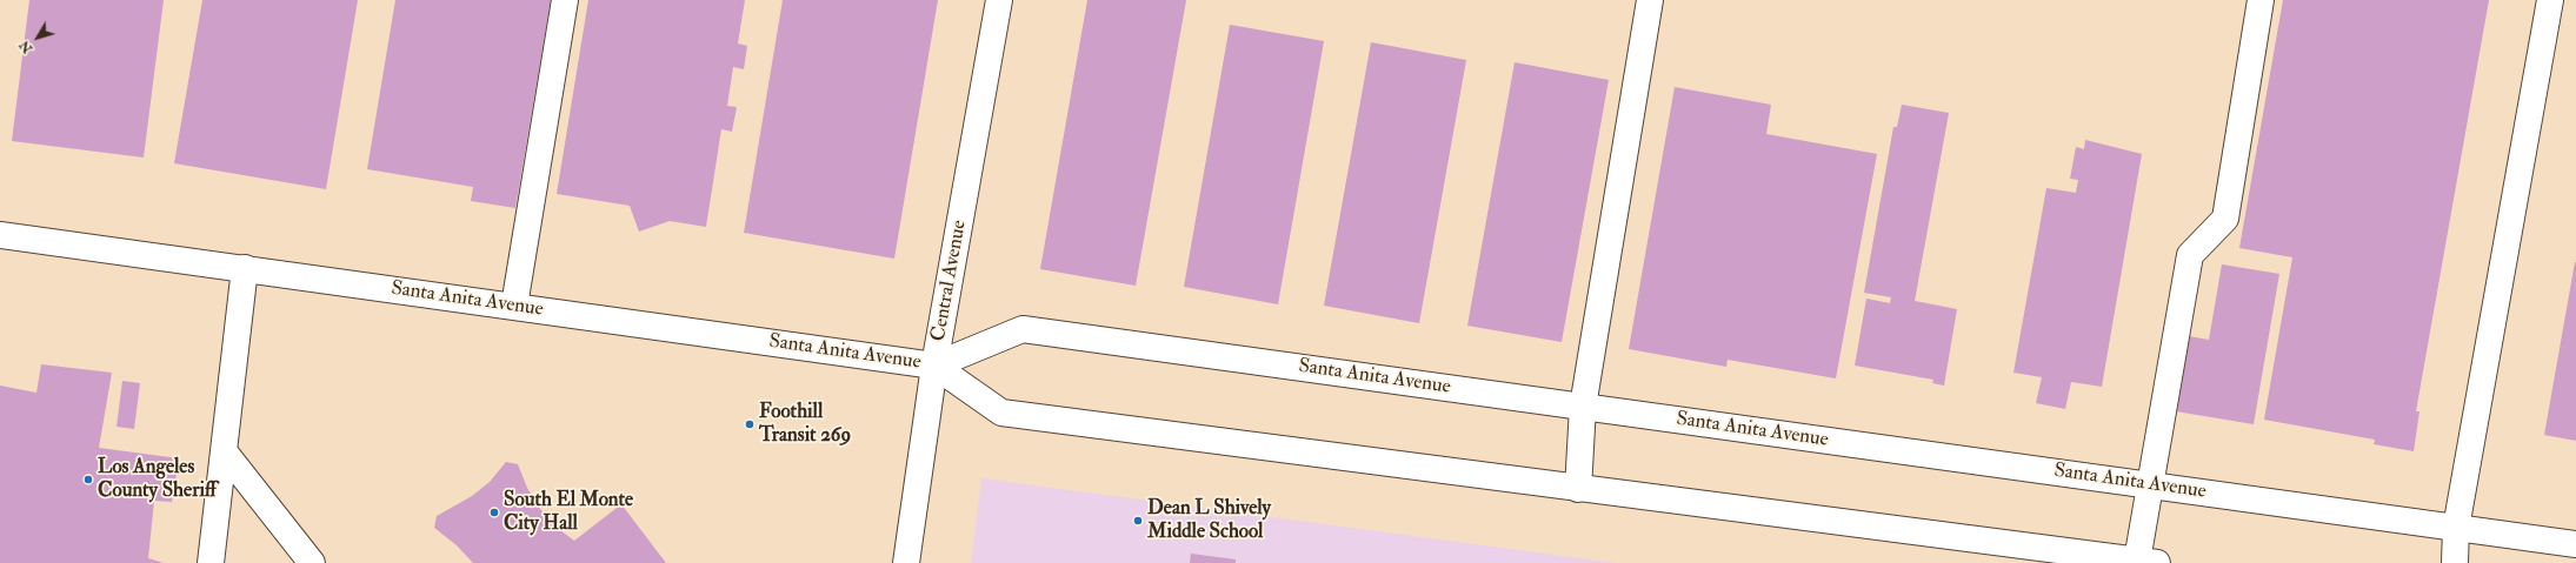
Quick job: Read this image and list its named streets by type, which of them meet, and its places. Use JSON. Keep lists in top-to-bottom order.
{
  "streets": {
    "main road": ["Central Avenue", "Santa Anita Avenue"]
  },
  "crossings": [
    ["Central Avenue", "Santa Anita Avenue"]
  ],
  "places": [
    "Foothill Transit 269",
    "Los Angeles County Sheriff",
    "South El Monte City Hall",
    "Dean L Shively Middle School"
  ],
  "north": "bottom left"
}
